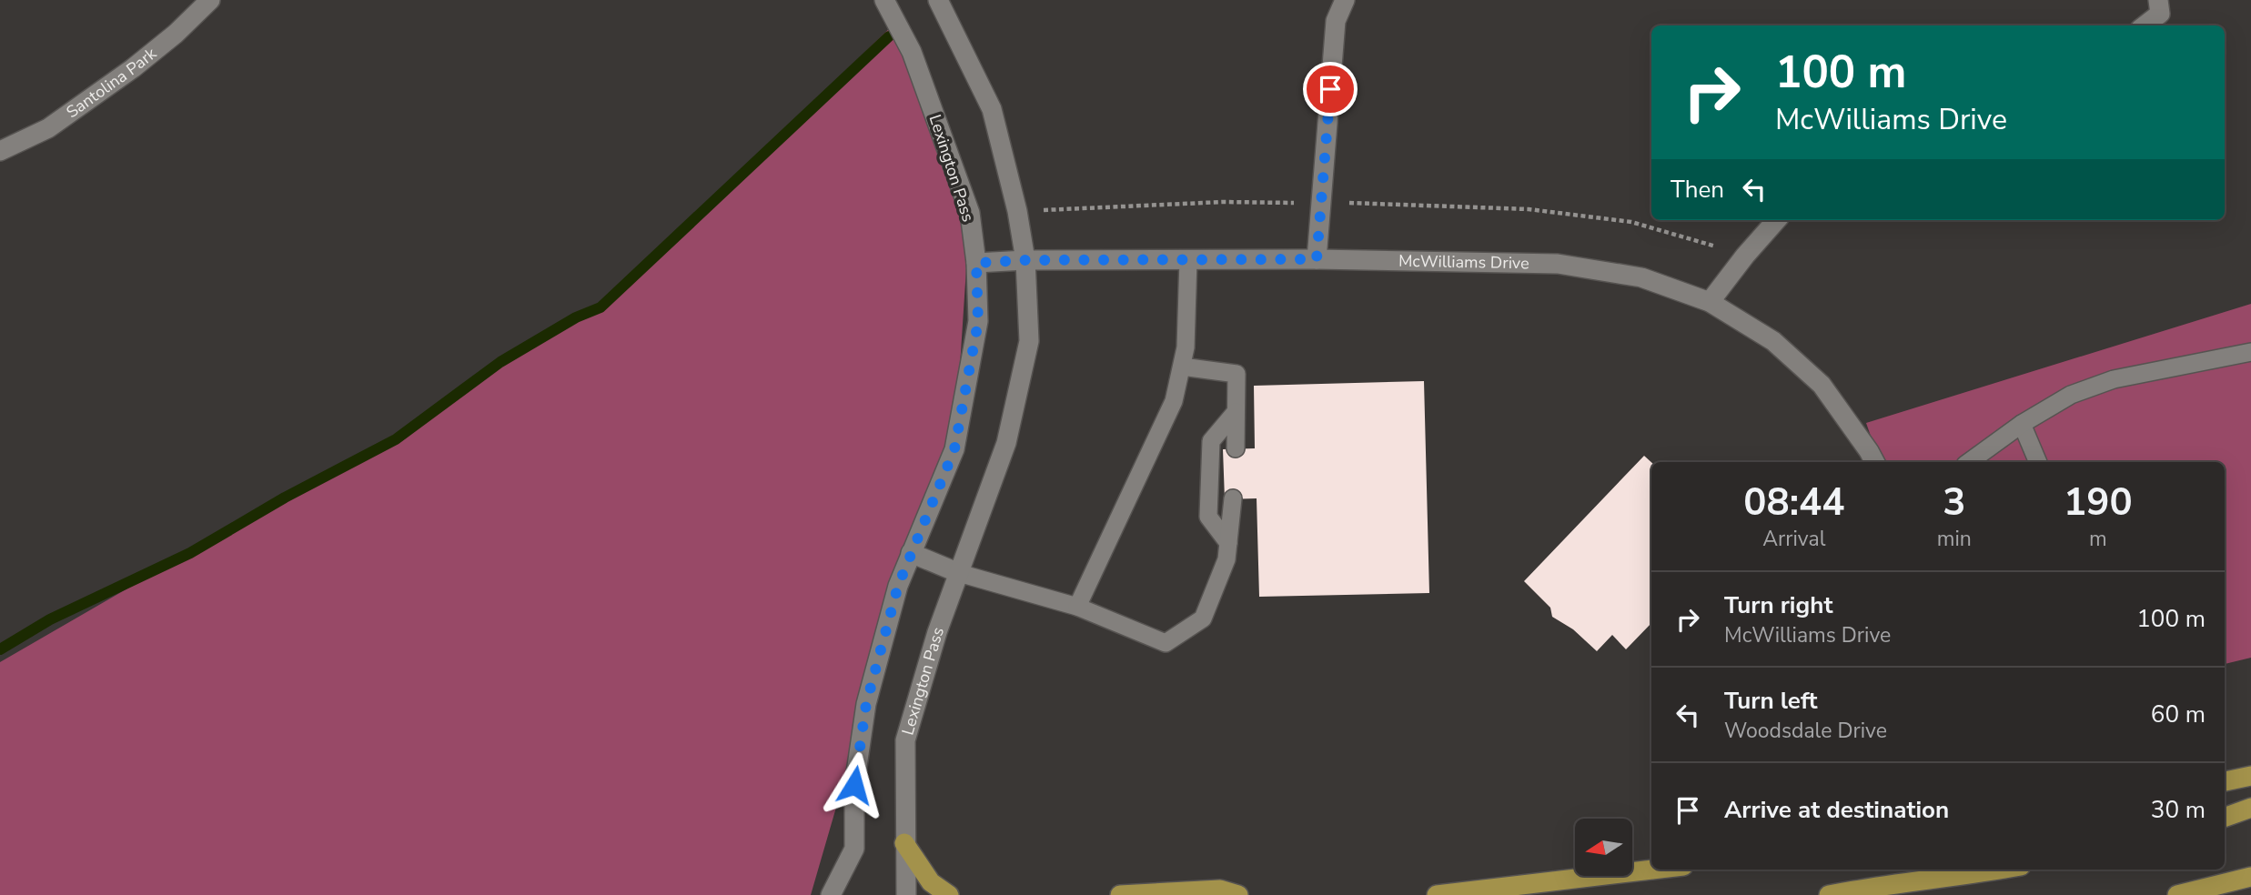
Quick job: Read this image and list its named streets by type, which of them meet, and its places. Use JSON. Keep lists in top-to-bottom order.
{
  "streets": {
    "street": ["Santolina Park", "Lexington Pass", "McWilliams Drive"]
  },
  "crossings": [
    ["Lexington Pass", "McWilliams Drive"]
  ],
  "north": "left",
  "page": {
    "turn": ["100 m", "McWilliams Drive"],
    "then": "Then",
    "eta": [
      "08:44",
      "Arrival",
      "3",
      "min",
      "190",
      "m"
    ],
    "list": [
      {
        "name": "Turn right",
        "note": "McWilliams Drive",
        "value": "100 m"
      },
      {
        "name": "Turn left",
        "note": "Woodsdale Drive",
        "value": "60 m"
      },
      {
        "name": "Arrive at destination",
        "value": "30 m"
      }
    ]
  }
}
